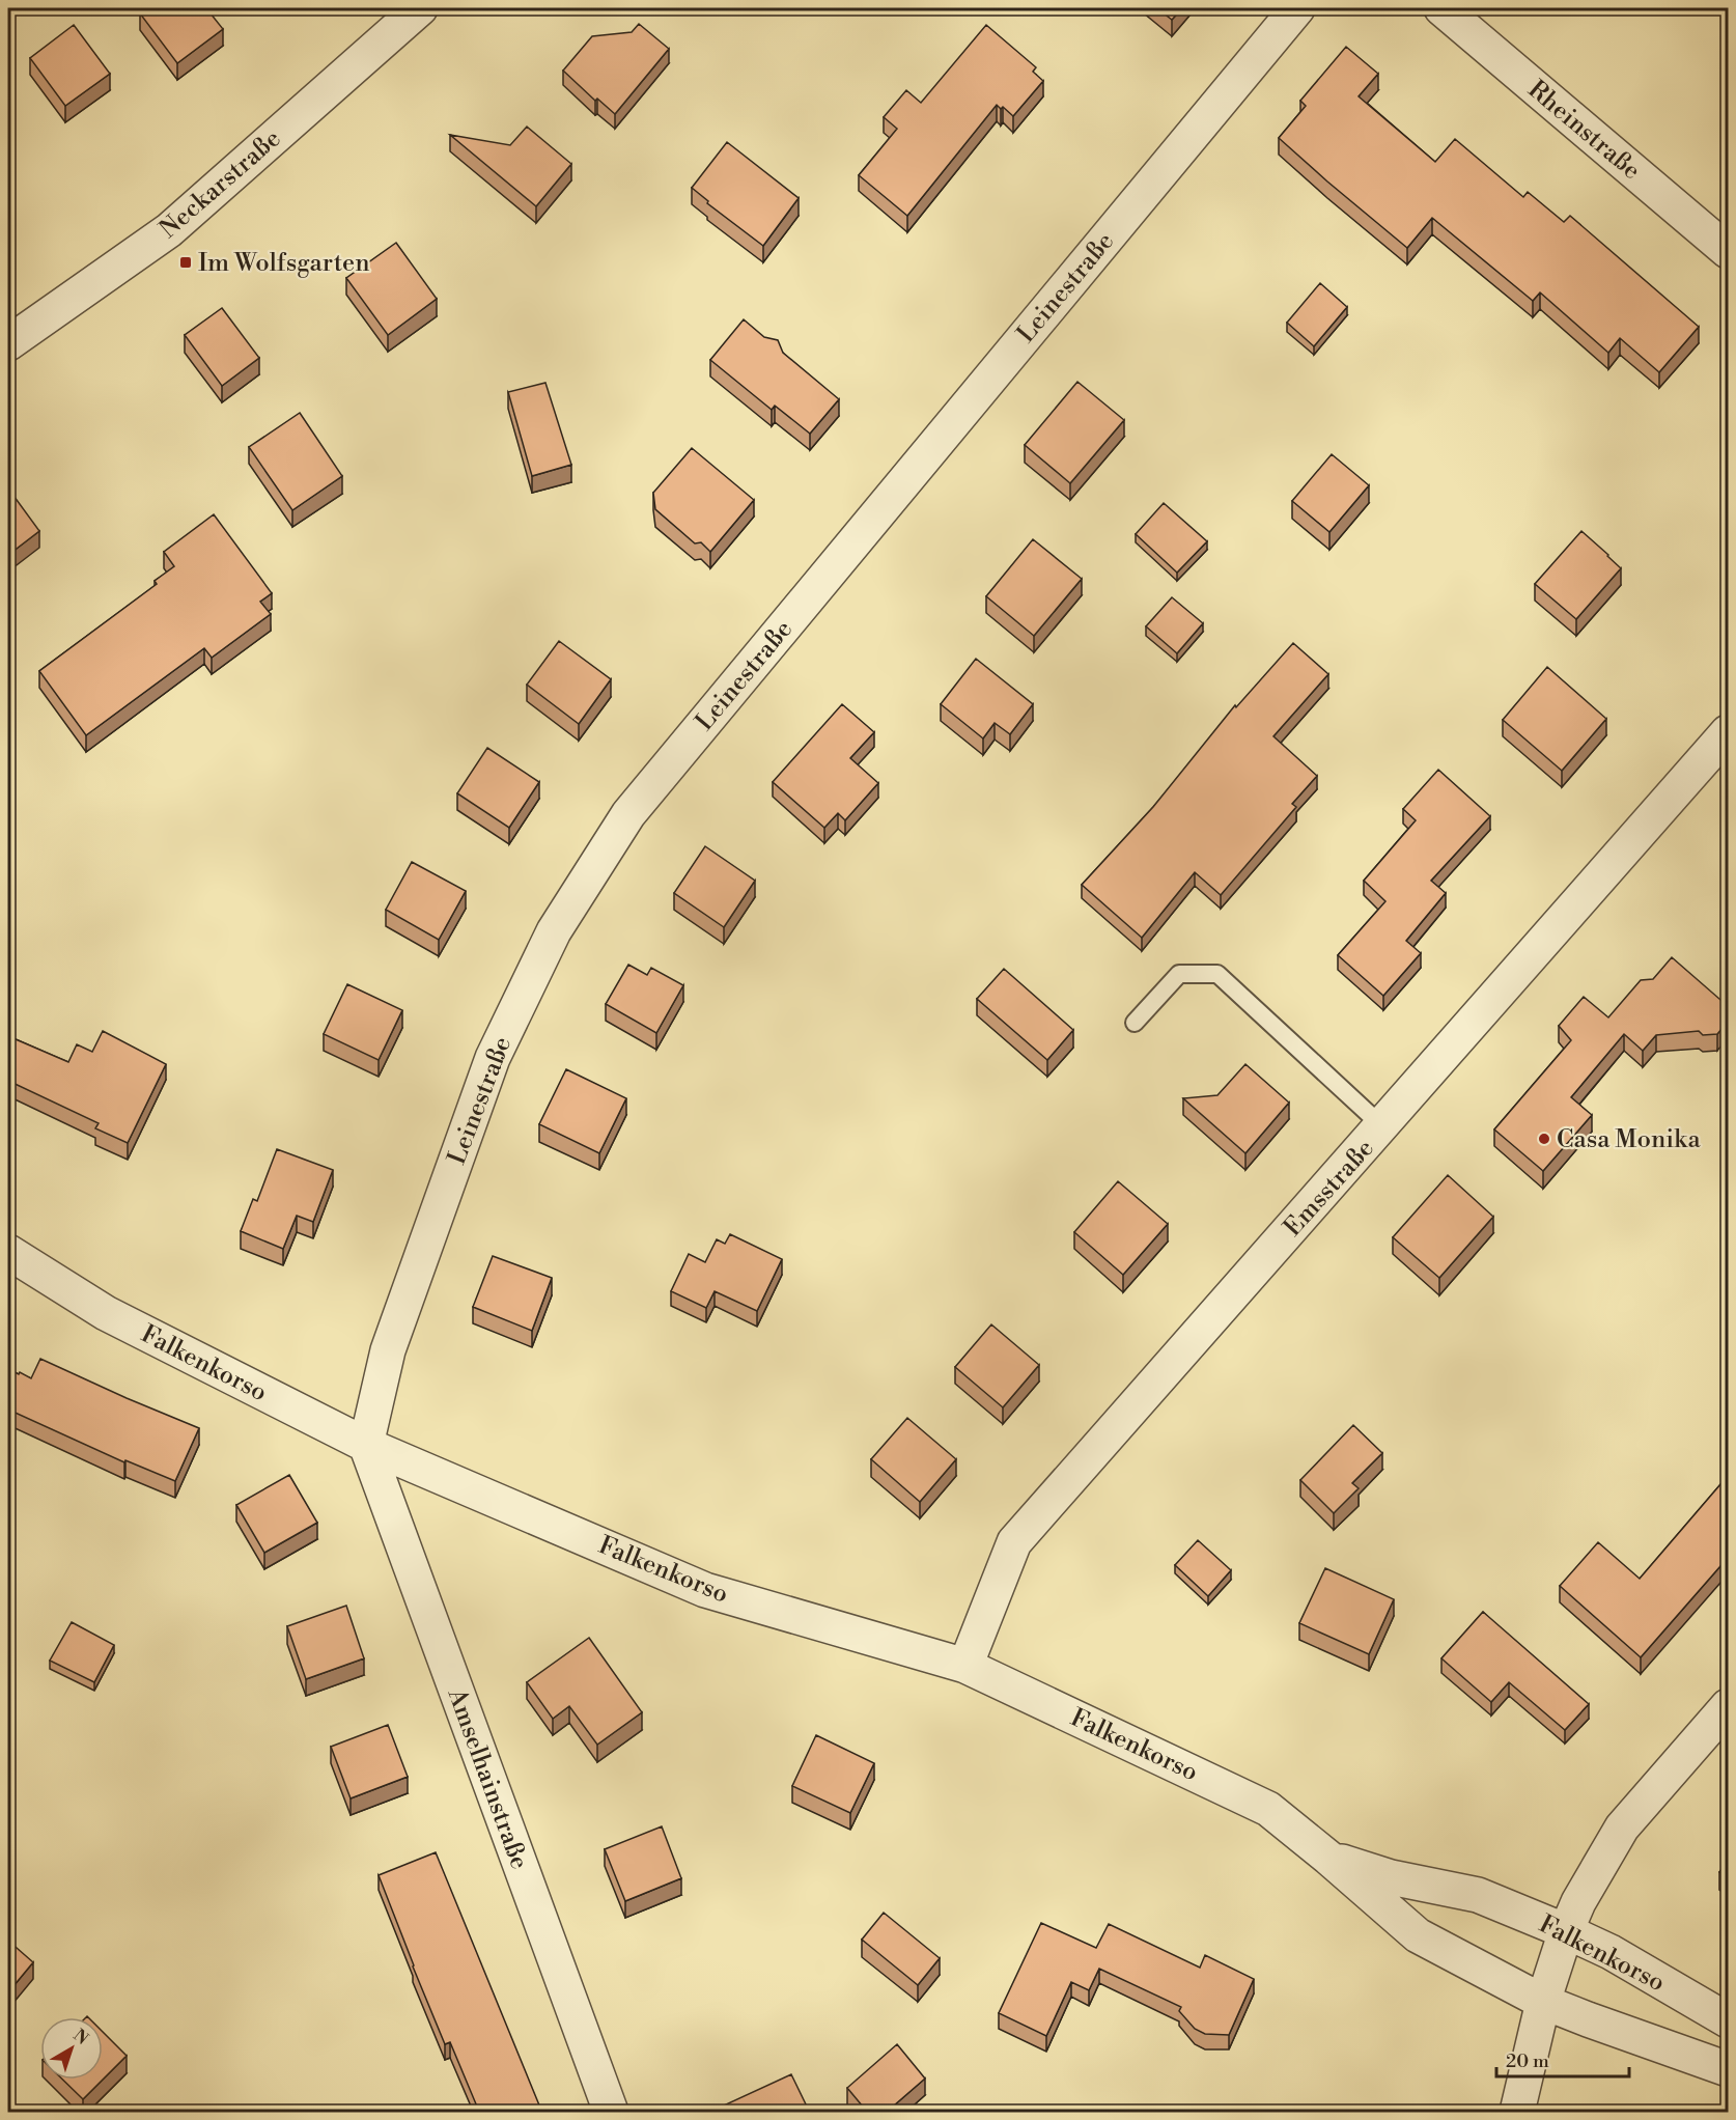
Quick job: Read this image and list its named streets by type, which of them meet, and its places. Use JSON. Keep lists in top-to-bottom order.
{
  "streets": {
    "street": [
      "Rheinstraße",
      "Neckarstraße",
      "Leinestraße",
      "Emsstraße",
      "Falkenkorso",
      "Amselhainstraße"
    ]
  },
  "crossings": [
    ["Leinestraße", "Falkenkorso"],
    ["Leinestraße", "Amselhainstraße"],
    ["Emsstraße", "Falkenkorso"],
    ["Falkenkorso", "Amselhainstraße"]
  ],
  "places": {
    "transit": ["Im Wolfsgarten"],
    "other": ["Casa Monika"]
  },
  "scale_bar": "20 m",
  "north": "top right"
}
